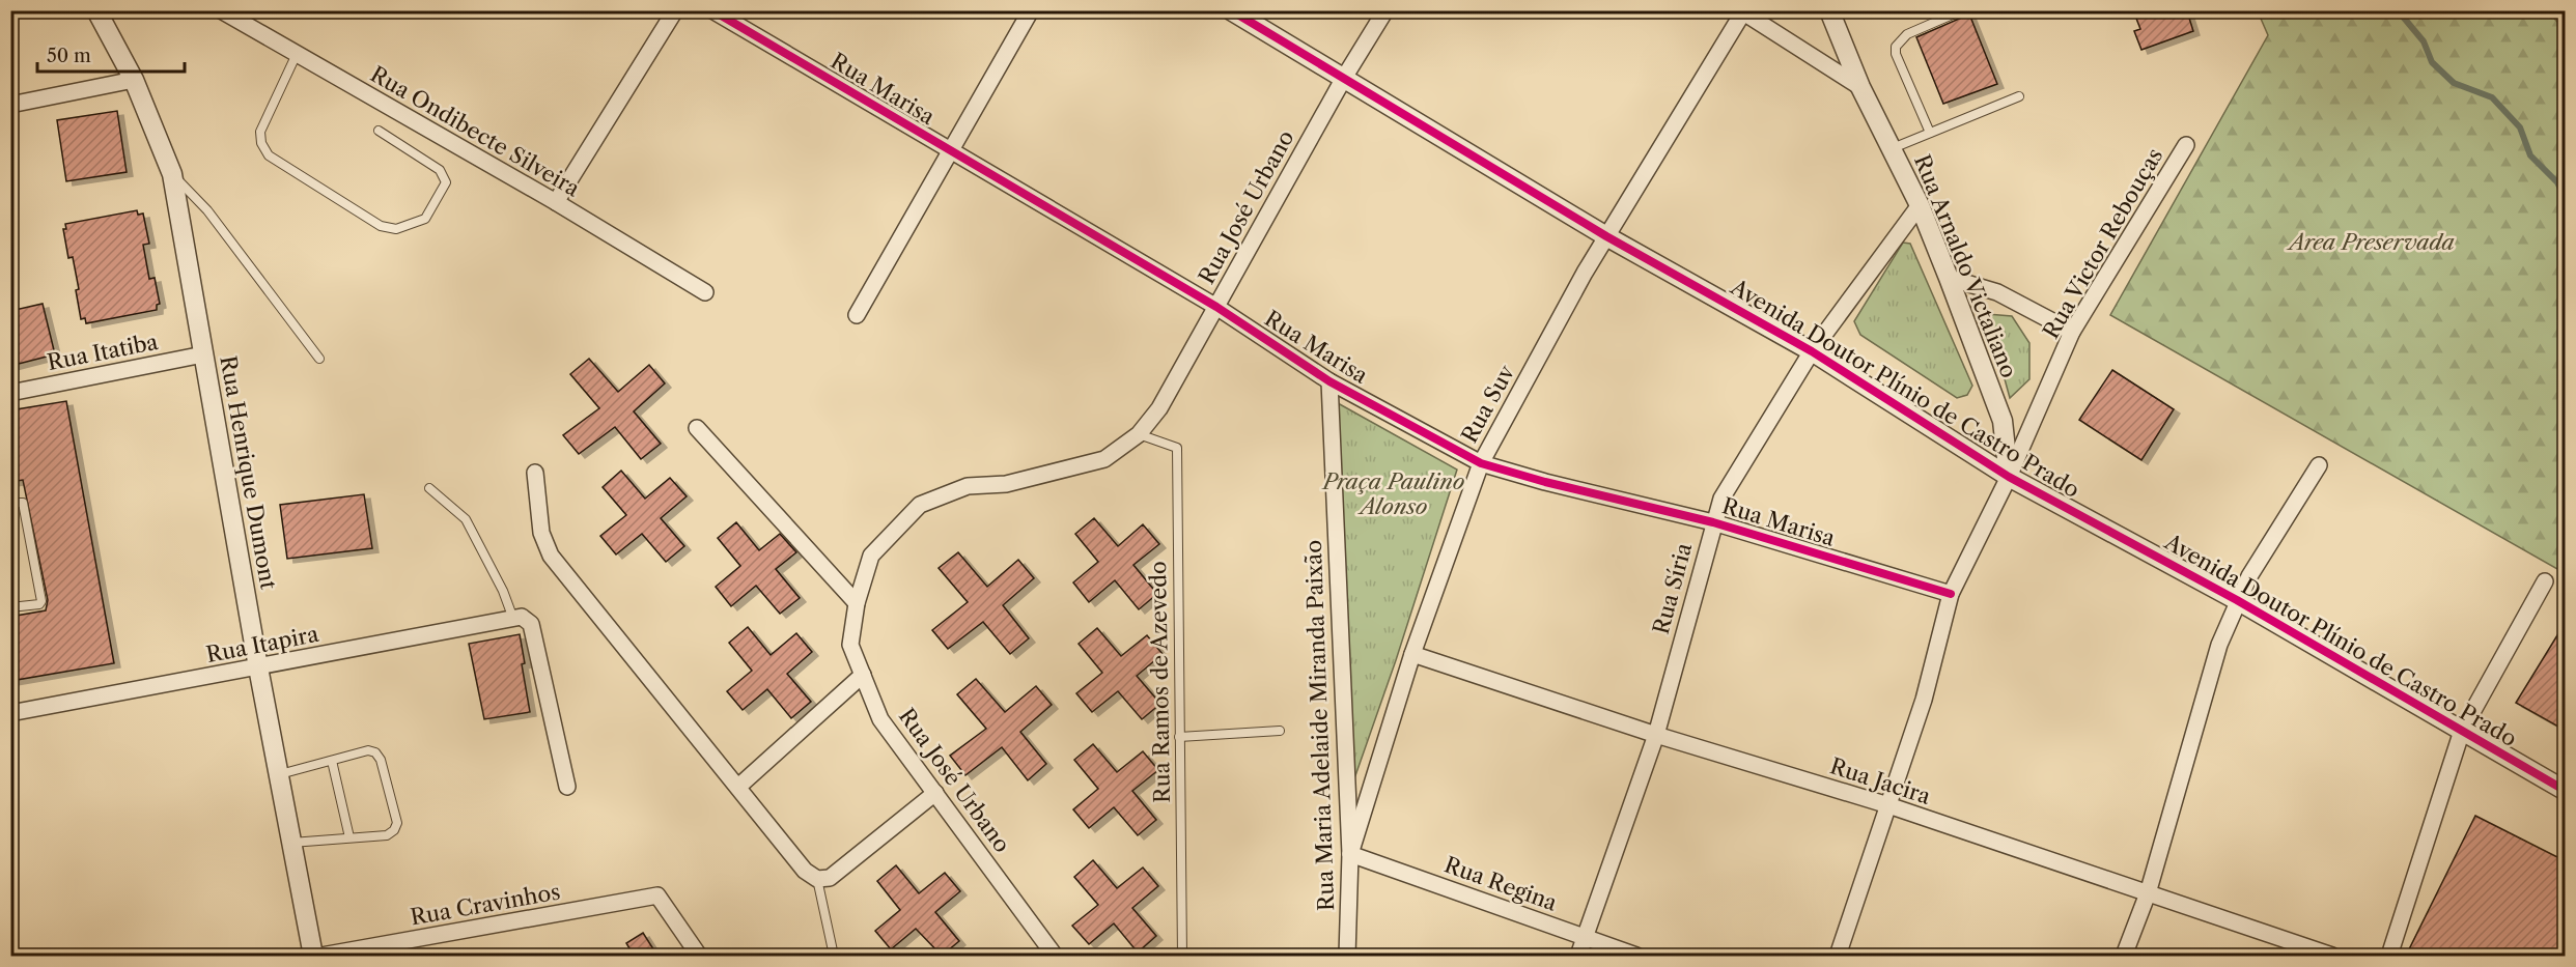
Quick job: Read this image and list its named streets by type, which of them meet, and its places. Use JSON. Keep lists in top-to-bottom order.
{
  "streets": {
    "street": [
      "Rua Marisa",
      "Rua Ondibecte Silveira",
      "Rua José Urbano",
      "Rua Victor Rebouças",
      "Rua Arnaldo Victaliano",
      "Rua Itatiba",
      "Avenida Doutor Plínio de Castro Prado",
      "Rua Suv",
      "Rua Henrique Dumont",
      "Rua Síria",
      "Rua Itapira",
      "Rua Maria Adelaide Miranda Paixão",
      "Rua Jacira",
      "Rua Regina",
      "Rua Cravinhos"
    ],
    "lane": ["Rua Ramos de Azevedo"]
  },
  "crossings": [
    ["Rua Marisa", "Rua José Urbano"],
    ["Rua Marisa", "Rua Victor Rebouças"],
    ["Rua Marisa", "Rua Suv"],
    ["Rua Marisa", "Rua Síria"],
    ["Rua Marisa", "Rua Maria Adelaide Miranda Paixão"],
    ["Rua José Urbano", "Avenida Doutor Plínio de Castro Prado"],
    ["Rua José Urbano", "Rua Ramos de Azevedo"],
    ["Rua Victor Rebouças", "Rua Arnaldo Victaliano"],
    ["Rua Victor Rebouças", "Avenida Doutor Plínio de Castro Prado"],
    ["Rua Victor Rebouças", "Rua Jacira"],
    ["Rua Arnaldo Victaliano", "Avenida Doutor Plínio de Castro Prado"],
    ["Rua Arnaldo Victaliano", "Rua Síria"],
    ["Rua Itatiba", "Rua Henrique Dumont"],
    ["Avenida Doutor Plínio de Castro Prado", "Rua Suv"],
    ["Avenida Doutor Plínio de Castro Prado", "Rua Síria"],
    ["Rua Suv", "Rua Maria Adelaide Miranda Paixão"],
    ["Rua Suv", "Rua Jacira"],
    ["Rua Suv", "Rua Regina"],
    ["Rua Henrique Dumont", "Rua Itapira"],
    ["Rua Síria", "Rua Jacira"],
    ["Rua Síria", "Rua Regina"],
    ["Rua Maria Adelaide Miranda Paixão", "Rua Regina"]
  ],
  "parks": ["Area Preservada", "Praça Paulino Alonso"],
  "scale_bar": "50 m"
}
